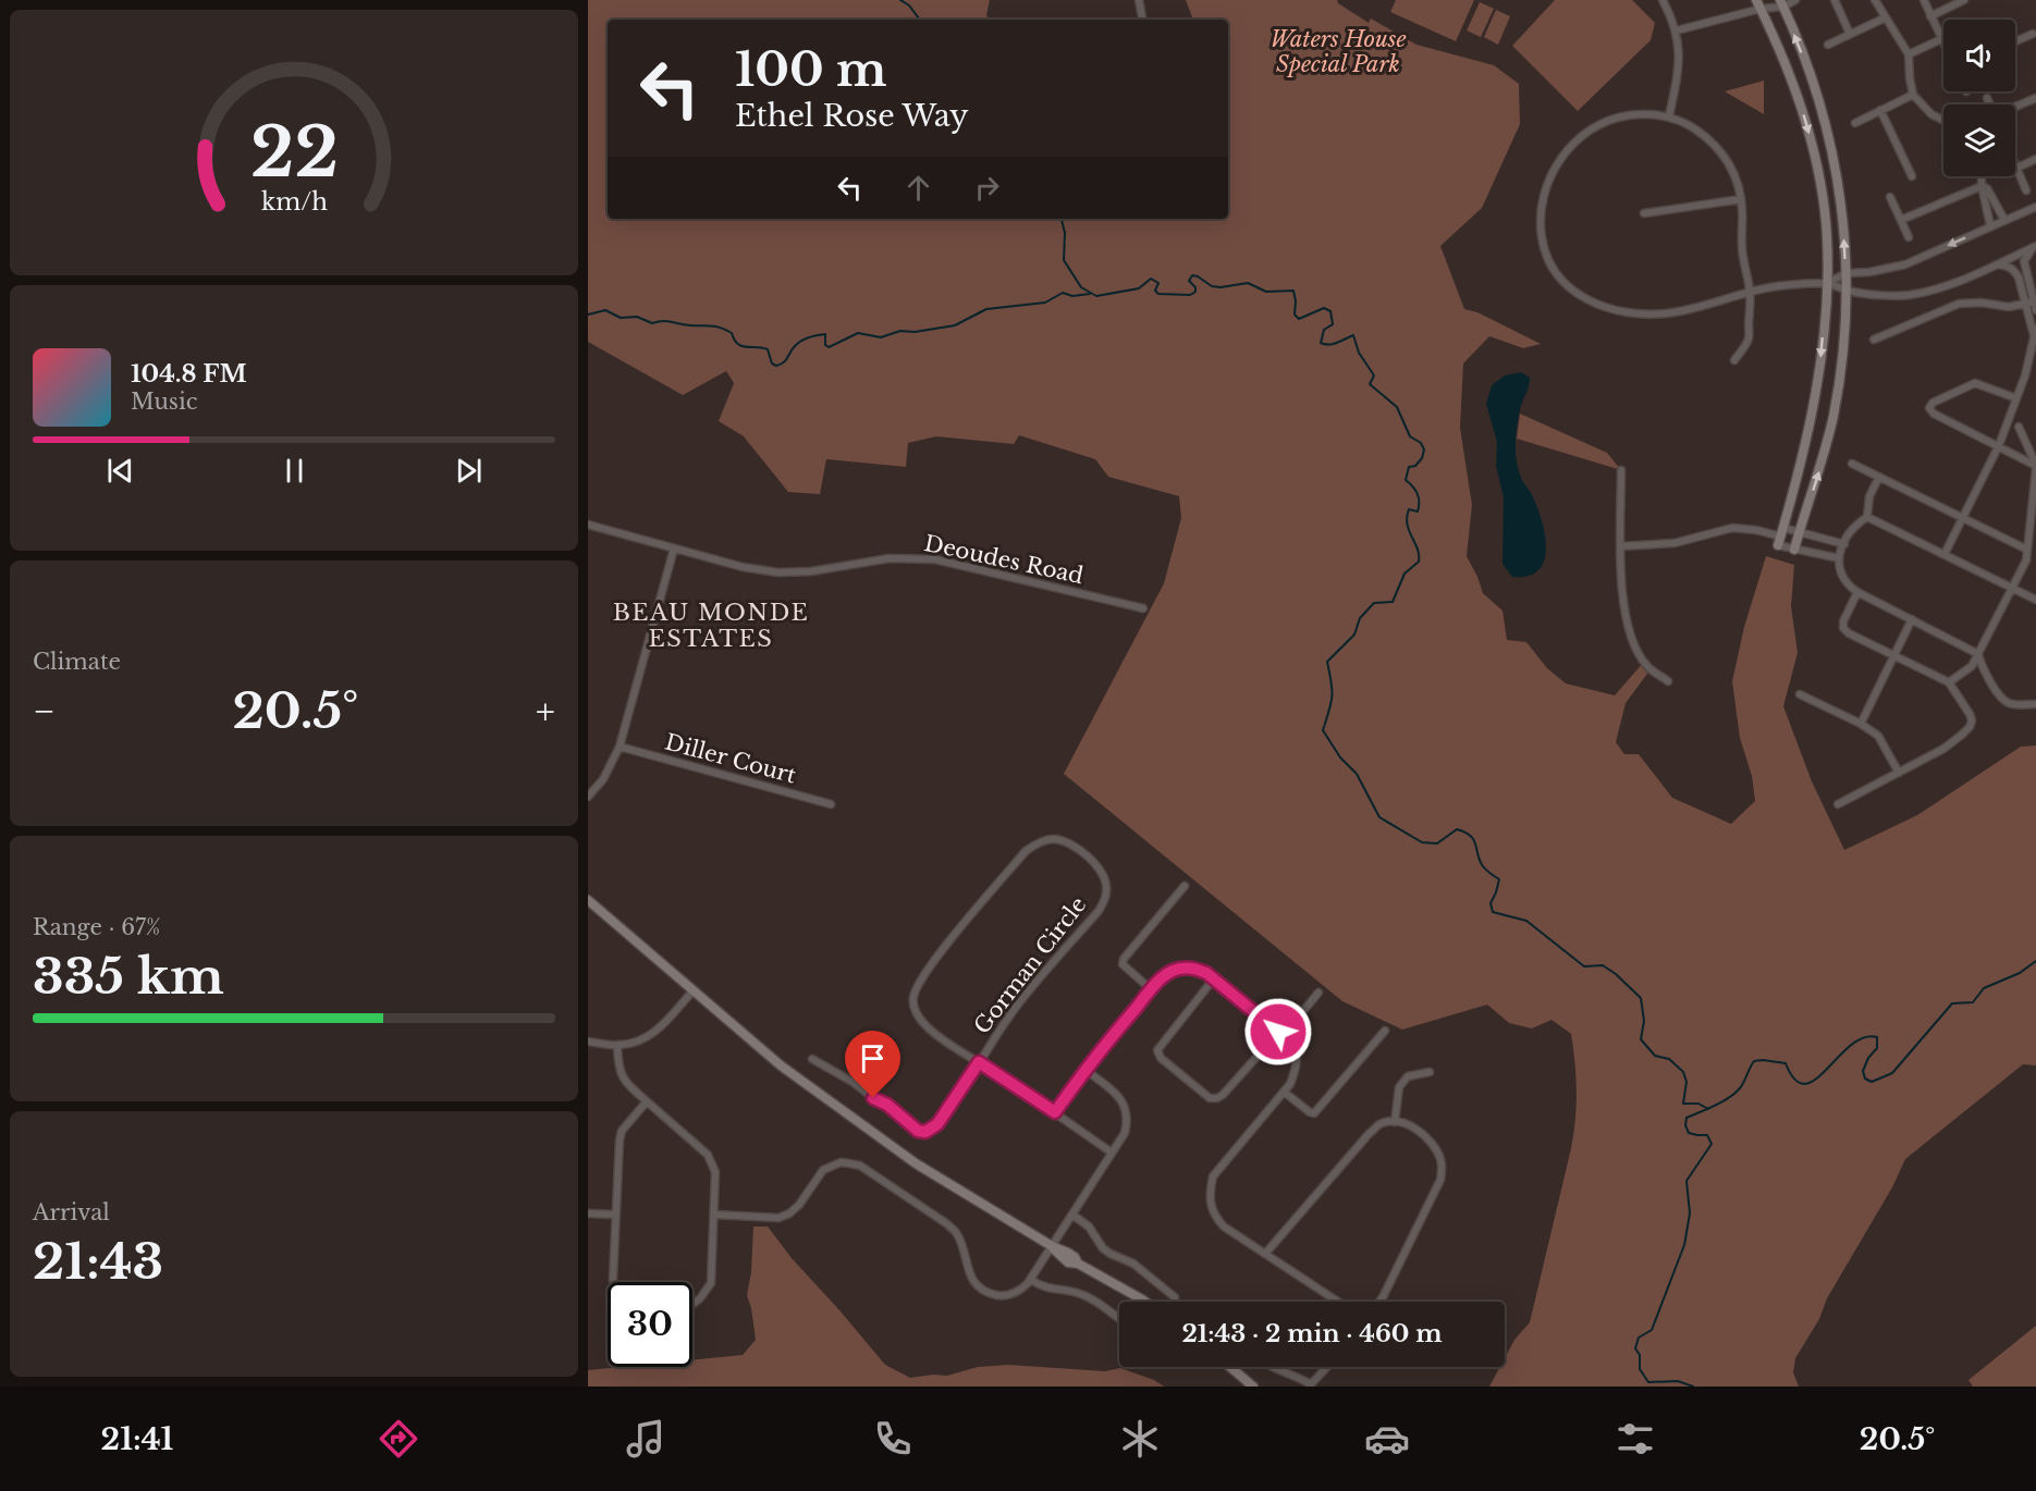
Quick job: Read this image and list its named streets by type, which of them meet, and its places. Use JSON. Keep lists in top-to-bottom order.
{
  "streets": {
    "street": ["Deoudes Road", "Diller Court", "Gorman Circle"]
  },
  "districts": ["BEAU MONDE ESTATES"],
  "parks": ["Waters House Special Park"],
  "page": {
    "turn": ["100 m", "Ethel Rose Way"],
    "song": ["104.8 FM", "Music"],
    "tile": [
      "Climate",
      ["Range · 67%", "335 km"],
      ["Arrival", "21:43"]
    ],
    "heat": ["−", "20.5°", "+"],
    "limit": "30",
    "trip": "21:43 · 2 min · 460 m",
    "tabs": ["21:41", "20.5°"],
    "gauge": ["22", "km/h"]
  }
}
